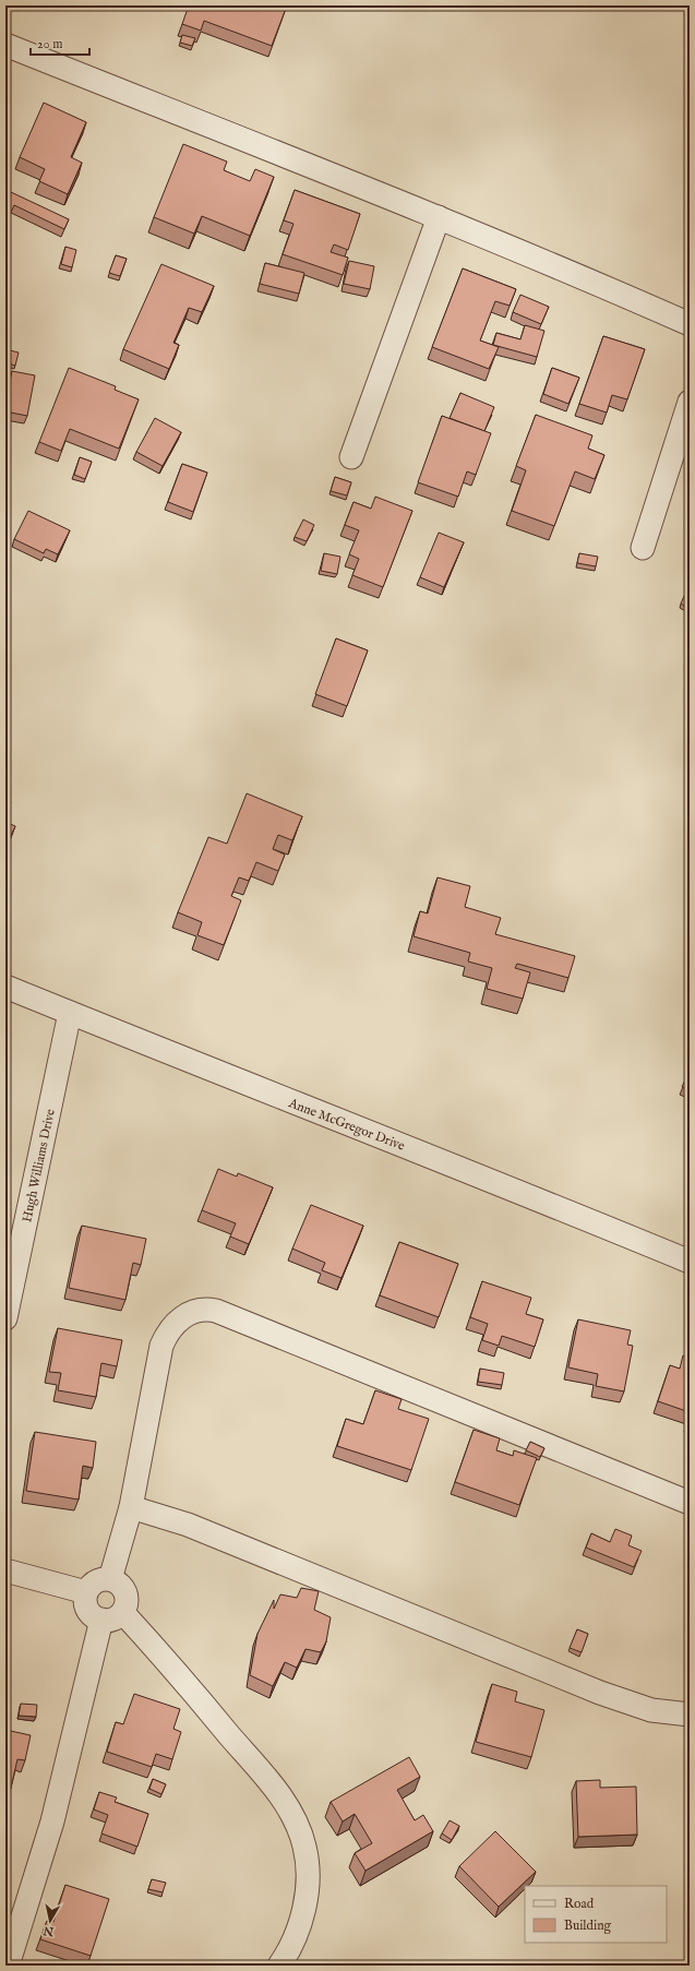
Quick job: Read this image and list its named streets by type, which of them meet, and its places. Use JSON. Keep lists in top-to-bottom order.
{
  "streets": {
    "street": ["Anne McGregor Drive", "Hugh Williams Drive"]
  },
  "crossings": [
    ["Anne McGregor Drive", "Hugh Williams Drive"]
  ],
  "legend": ["Road", "Building"],
  "scale_bar": "20 m",
  "north": "bottom"
}
